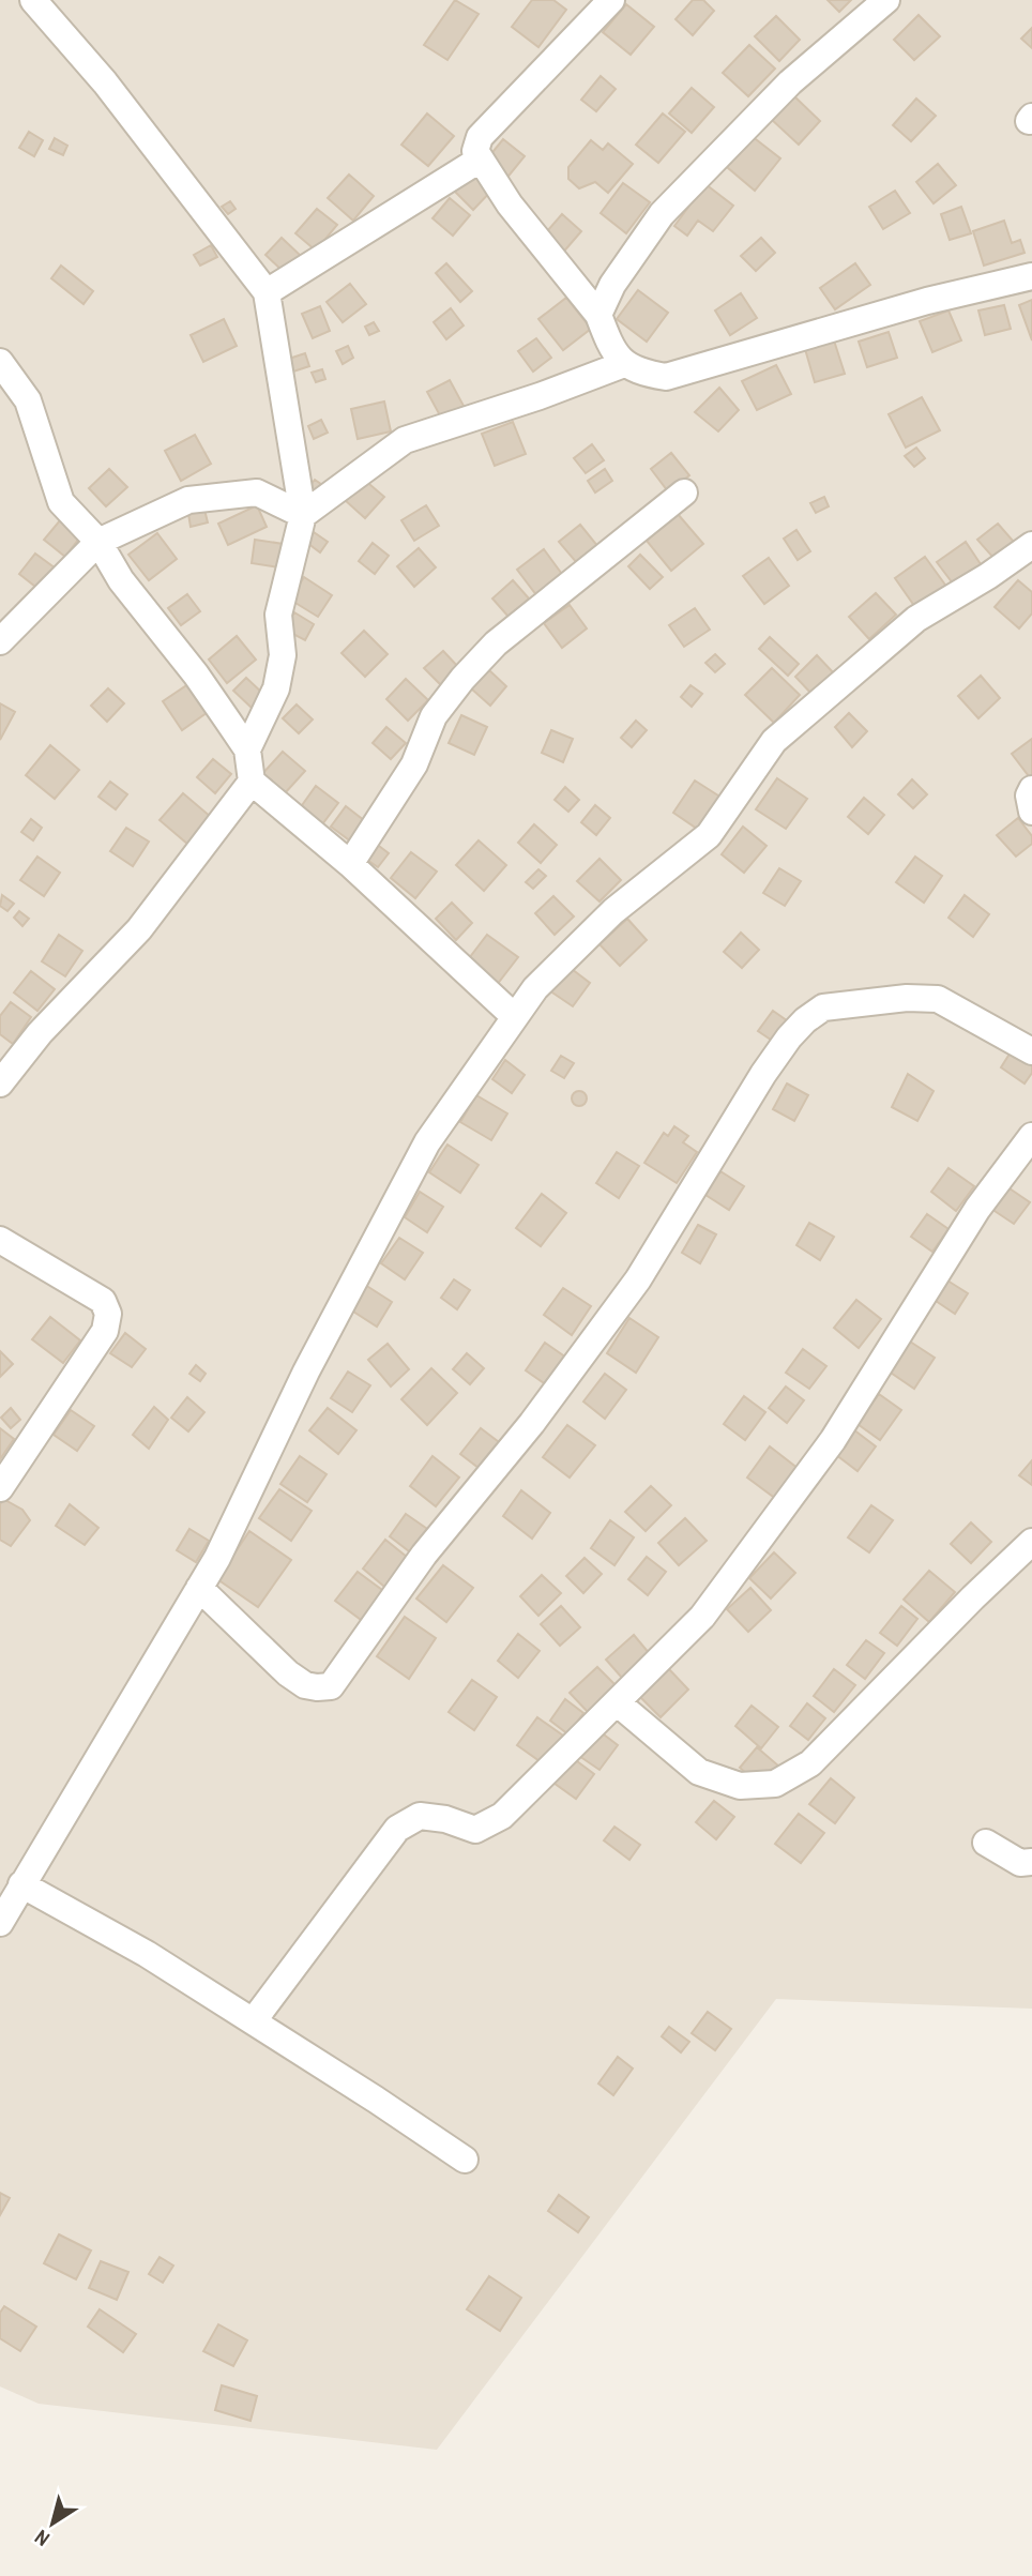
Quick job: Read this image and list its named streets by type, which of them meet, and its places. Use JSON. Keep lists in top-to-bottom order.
{
  "north": "bottom left"
}
